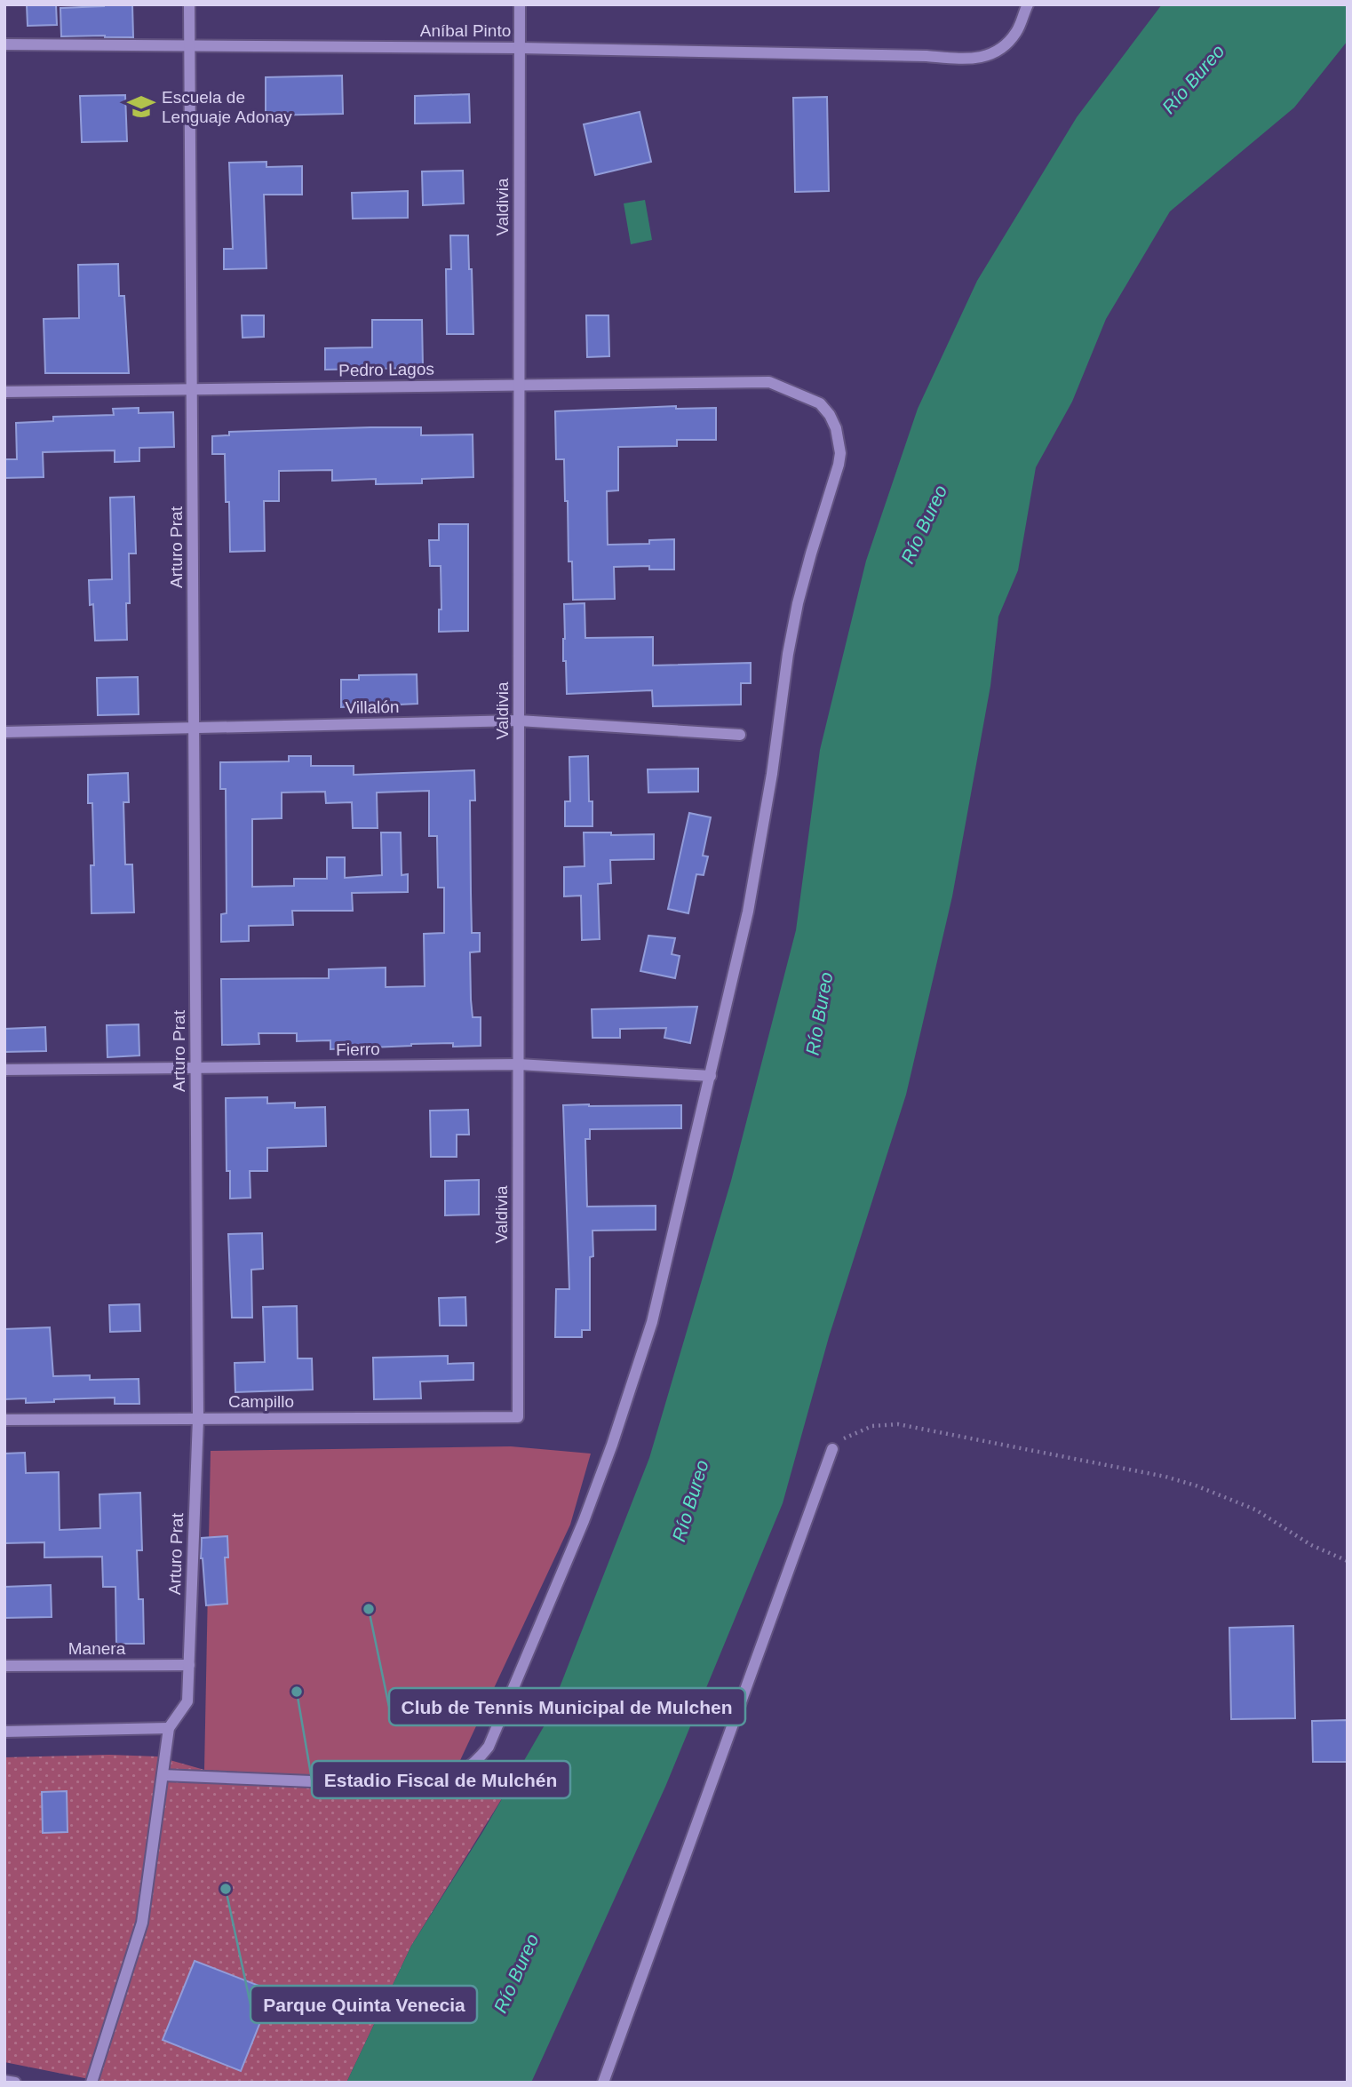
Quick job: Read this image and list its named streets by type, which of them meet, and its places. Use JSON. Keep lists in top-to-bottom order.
{
  "streets": {
    "street": [
      "Aníbal Pinto",
      "Valdivia",
      "Pedro Lagos",
      "Arturo Prat",
      "Villalón",
      "Fierro",
      "Campillo",
      "Manera"
    ]
  },
  "crossings": [
    ["Aníbal Pinto", "Valdivia"],
    ["Aníbal Pinto", "Arturo Prat"],
    ["Valdivia", "Pedro Lagos"],
    ["Valdivia", "Villalón"],
    ["Valdivia", "Fierro"],
    ["Valdivia", "Campillo"],
    ["Pedro Lagos", "Arturo Prat"],
    ["Pedro Lagos", "Fierro"],
    ["Arturo Prat", "Villalón"],
    ["Arturo Prat", "Fierro"],
    ["Arturo Prat", "Campillo"],
    ["Arturo Prat", "Manera"]
  ],
  "water": ["Río Bureo"],
  "places": {
    "school or university": ["Escuela de Lenguaje Adonay"],
    "other": ["Club de Tennis Municipal de Mulchen", "Estadio Fiscal de Mulchén", "Parque Quinta Venecia"]
  }
}
